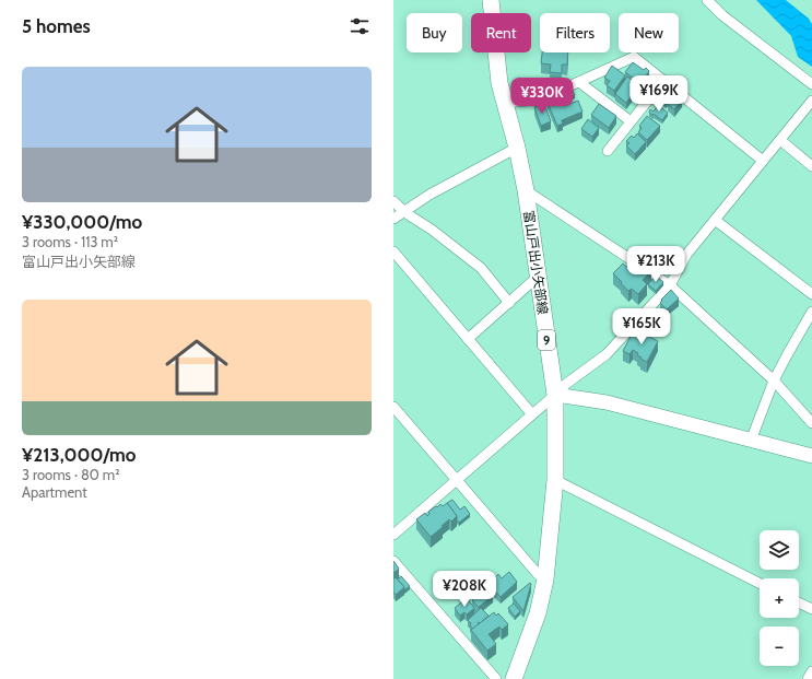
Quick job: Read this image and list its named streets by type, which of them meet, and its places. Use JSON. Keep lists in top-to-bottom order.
{
  "streets": {
    "main road": ["富山戸出小矢部線", "9"]
  },
  "page": {
    "heading": "5 homes",
    "chip": [
      "Buy",
      "Rent",
      "Filters",
      "New"
    ],
    "list": [
      {
        "name": "¥330,000/mo",
        "note": "3 rooms · 113 m² · 富山戸出小矢部線"
      },
      {
        "name": "¥213,000/mo",
        "note": "3 rooms · 80 m² · Apartment"
      }
    ],
    "price": [
      "¥169K",
      "¥330K",
      "¥213K",
      "¥165K",
      "¥208K"
    ],
    "map_buttons": ["+", "−"]
  }
}
